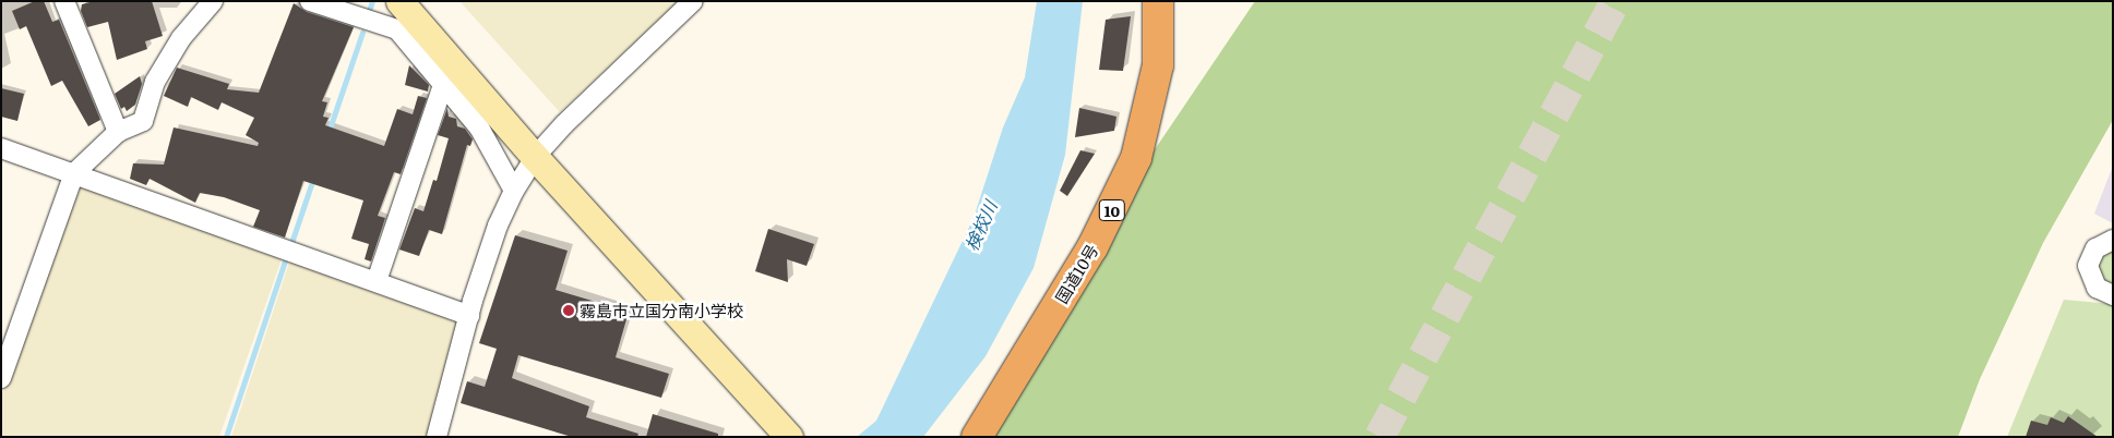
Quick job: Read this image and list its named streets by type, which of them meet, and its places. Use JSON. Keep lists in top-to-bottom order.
{
  "streets": {
    "highway": ["10", "国道10号"]
  },
  "water": ["検校川"],
  "places": ["霧島市立国分南小学校"]
}
